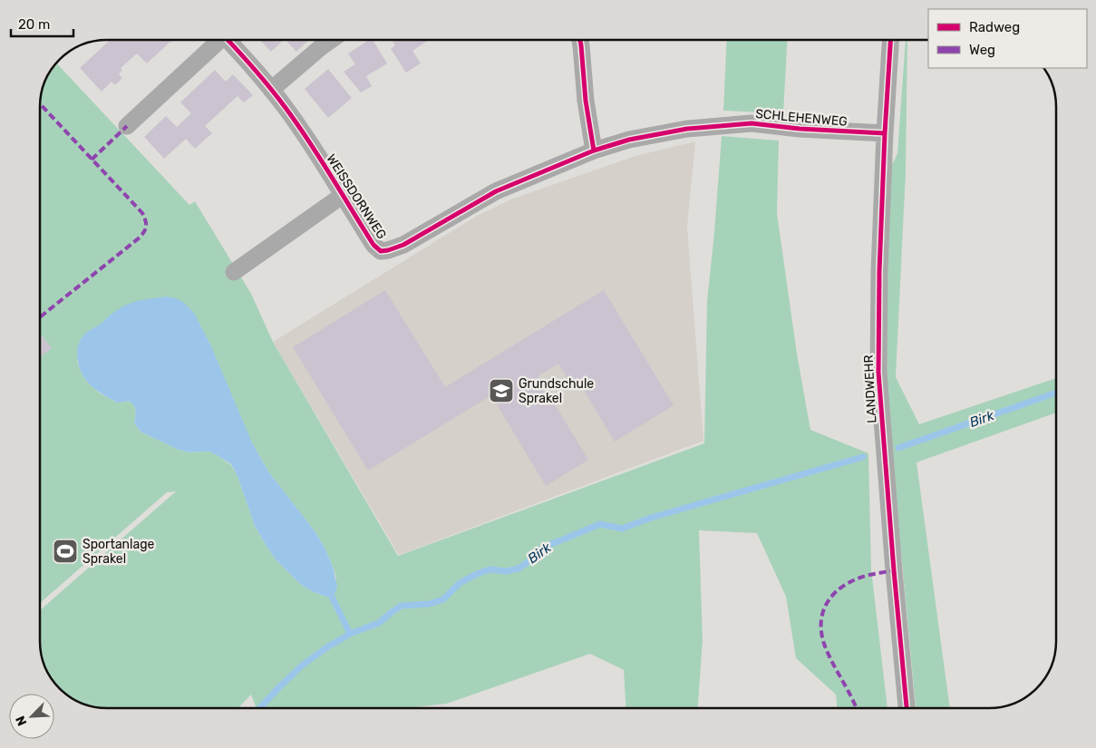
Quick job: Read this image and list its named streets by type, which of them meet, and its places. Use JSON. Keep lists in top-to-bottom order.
{
  "streets": {
    "street": ["SCHLEHENWEG", "WEISSDORNWEG", "LANDWEHR"]
  },
  "crossings": [
    ["SCHLEHENWEG", "WEISSDORNWEG"],
    ["SCHLEHENWEG", "LANDWEHR"]
  ],
  "water": ["Birk"],
  "places": {
    "school or university": ["Grundschule Sprakel"],
    "sports": ["Sportanlage Sprakel"]
  },
  "legend": ["Radweg", "Weg"],
  "scale_bar": "20 m",
  "north": "bottom left"
}
